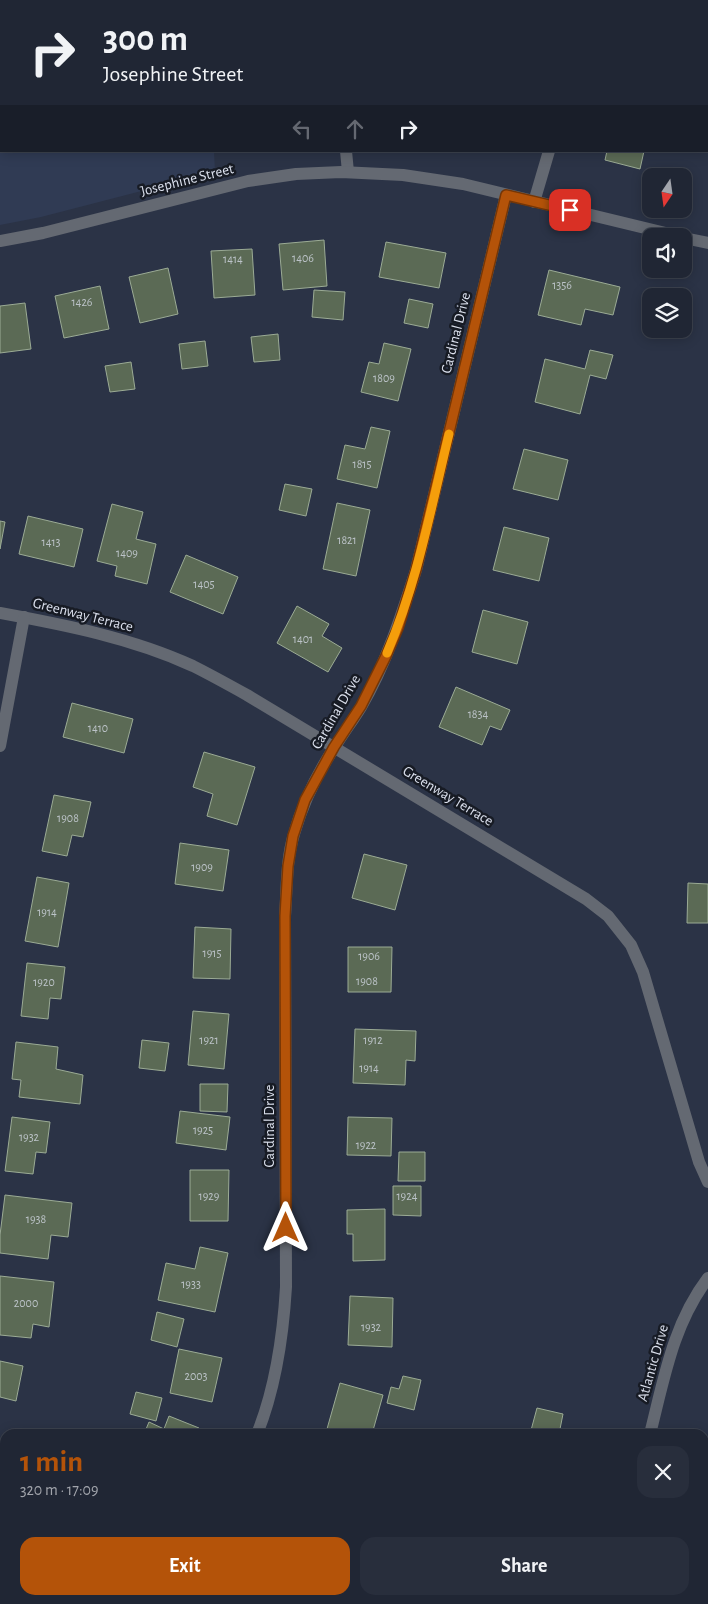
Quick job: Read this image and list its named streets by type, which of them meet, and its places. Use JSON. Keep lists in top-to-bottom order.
{
  "streets": {
    "street": [
      "Josephine Street",
      "Cardinal Drive",
      "Greenway Terrace",
      "Atlantic Drive"
    ]
  },
  "crossings": [
    ["Josephine Street", "Cardinal Drive"],
    ["Cardinal Drive", "Greenway Terrace"]
  ],
  "house_numbers": [
    "1406",
    "1414",
    "1356",
    "1426",
    "1809",
    "1815",
    "1821",
    "1413",
    "1409",
    "1405",
    "1401",
    "1834",
    "1410",
    "1908",
    "1909",
    "1914",
    "1915",
    "1906",
    "1908",
    "1920",
    "1921",
    "1912",
    "1914",
    "1925",
    "1932",
    "1922",
    "1929",
    "1924",
    "1938",
    "1933",
    "2000",
    "1932",
    "2003"
  ],
  "north": "bottom",
  "page": {
    "turn": ["300 m", "Josephine Street"],
    "heading": ["1 min", "320 m · 17:09"],
    "buttons": ["Exit", "Share"]
  }
}
